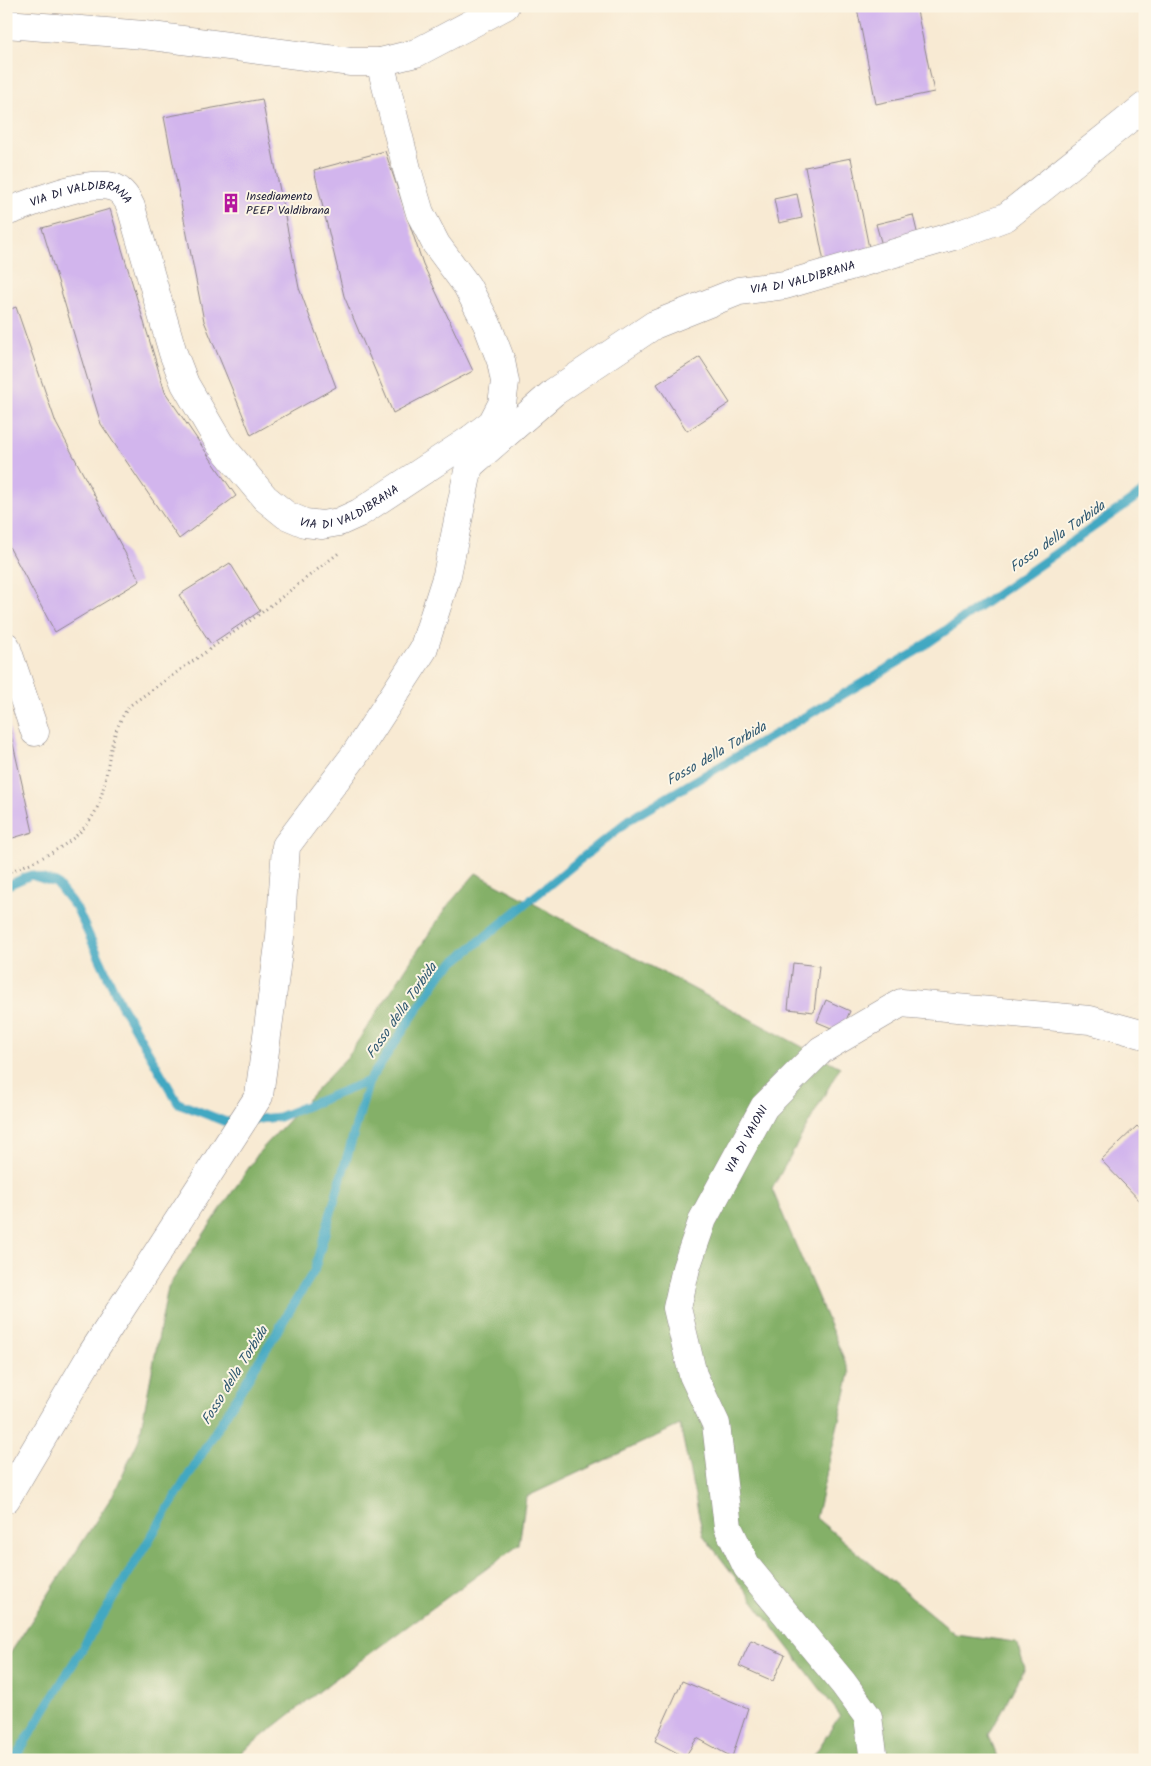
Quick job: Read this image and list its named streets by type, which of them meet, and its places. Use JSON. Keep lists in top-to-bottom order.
{
  "streets": {
    "street": ["VIA DI VALDIBRANA", "VIA DI VAIONI"]
  },
  "water": ["Fosso della Torbida"],
  "places": {
    "building": ["Insediamento PEEP Valdibrana"]
  }
}
